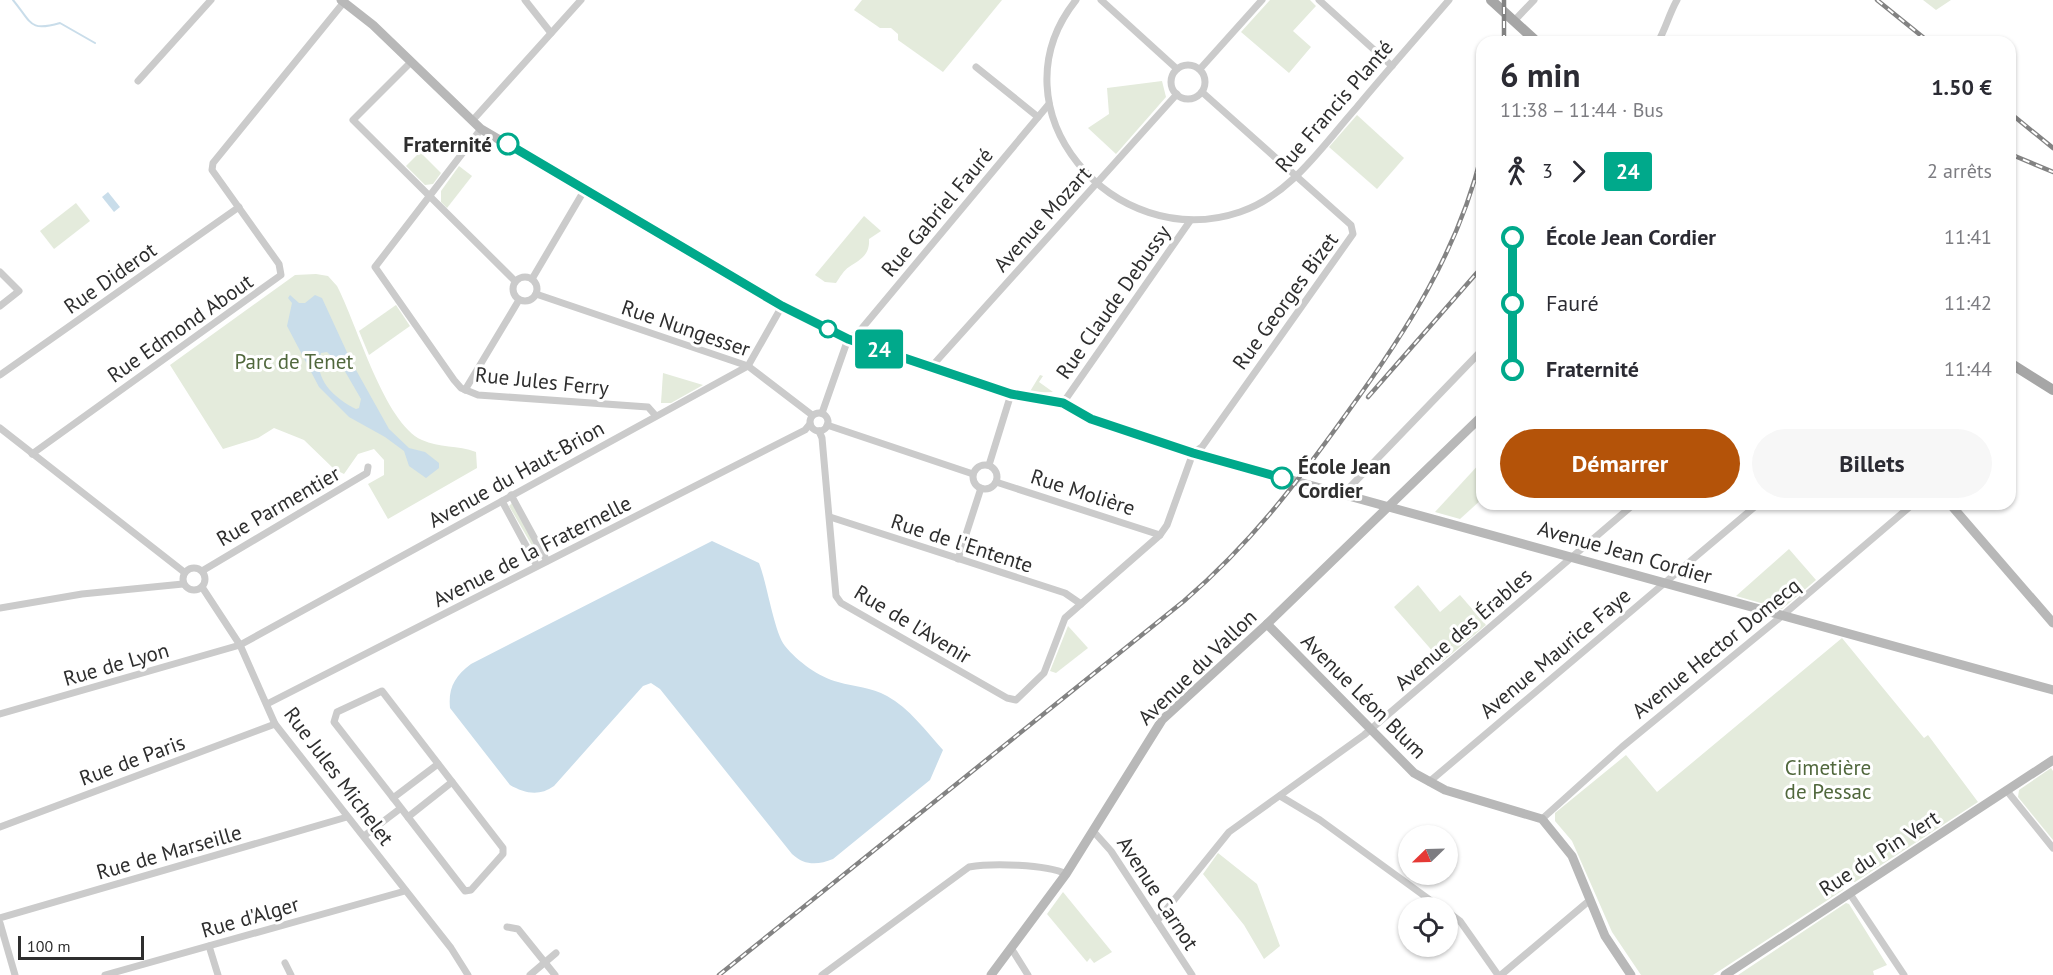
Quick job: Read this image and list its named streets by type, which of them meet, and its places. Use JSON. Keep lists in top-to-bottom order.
{
  "streets": {
    "street": [
      "Rue Francis Planté",
      "Rue Gabriel Fauré",
      "Avenue Mozart",
      "Rue Diderot",
      "Rue Georges Bizet",
      "Rue Claude Debussy",
      "Rue Edmond About",
      "Rue Nungesser",
      "Rue Jules Ferry",
      "Avenue du Haut-Brion",
      "Rue Molière",
      "Rue Parmentier",
      "Rue de l'Entente",
      "Avenue de la Fraternelle",
      "Avenue Jean Cordier",
      "Rue de l'Avenir",
      "Avenue des Érables",
      "Avenue Hector Domecq",
      "Avenue Maurice Faye",
      "Rue de Lyon",
      "Avenue du Vallon",
      "Avenue Léon Blum",
      "Rue de Paris",
      "Rue Jules Michelet",
      "Rue de Marseille",
      "Rue du Pin Vert",
      "Avenue Carnot",
      "Rue d'Alger"
    ]
  },
  "crossings": [
    ["Rue Francis Planté", "Rue Gabriel Fauré"],
    ["Rue Francis Planté", "Avenue Mozart"],
    ["Rue Francis Planté", "Rue Georges Bizet"],
    ["Rue Francis Planté", "Rue Claude Debussy"],
    ["Rue Gabriel Fauré", "Avenue Jean Cordier"],
    ["Avenue Mozart", "Rue Georges Bizet"],
    ["Avenue Mozart", "Avenue Jean Cordier"],
    ["Rue Diderot", "Rue Edmond About"],
    ["Rue Georges Bizet", "Avenue Jean Cordier"],
    ["Rue Claude Debussy", "Avenue Jean Cordier"],
    ["Rue Nungesser", "Avenue du Haut-Brion"],
    ["Rue Nungesser", "Avenue de la Fraternelle"],
    ["Rue Nungesser", "Rue de l'Avenir"],
    ["Rue Jules Ferry", "Avenue du Haut-Brion"],
    ["Avenue du Haut-Brion", "Rue de Lyon"],
    ["Avenue du Haut-Brion", "Rue Jules Michelet"],
    ["Rue Parmentier", "Rue Jules Michelet"],
    ["Rue de l'Entente", "Rue de l'Avenir"],
    ["Avenue de la Fraternelle", "Rue de l'Avenir"],
    ["Avenue de la Fraternelle", "Rue Jules Michelet"],
    ["Avenue Jean Cordier", "Avenue des Érables"],
    ["Avenue Jean Cordier", "Avenue Hector Domecq"],
    ["Avenue Jean Cordier", "Avenue Maurice Faye"],
    ["Avenue Jean Cordier", "Avenue du Vallon"],
    ["Avenue des Érables", "Avenue Léon Blum"],
    ["Avenue des Érables", "Avenue Carnot"],
    ["Avenue Hector Domecq", "Avenue Léon Blum"],
    ["Avenue Maurice Faye", "Avenue Léon Blum"],
    ["Rue de Lyon", "Rue Jules Michelet"],
    ["Avenue du Vallon", "Avenue Léon Blum"],
    ["Avenue du Vallon", "Avenue Carnot"],
    ["Rue de Paris", "Rue Jules Michelet"],
    ["Rue Jules Michelet", "Rue de Marseille"],
    ["Rue Jules Michelet", "Rue d'Alger"]
  ],
  "parks": ["Parc de Tenet", "Cimetière de Pessac"],
  "places": ["Fraternité", "École Jean Cordier"],
  "lines": ["bus line 24"],
  "scale_bar": "100 m",
  "north": "bottom left",
  "page": {
    "on_map": "24",
    "heading": ["6 min", "11:38 – 11:44 · Bus", "1.50 €"],
    "legs": ["3", "24", "2 arrêts"],
    "list": [
      {
        "name": "École Jean Cordier",
        "value": "11:41"
      },
      {
        "name": "Fauré",
        "value": "11:42"
      },
      {
        "name": "Fraternité",
        "value": "11:44"
      }
    ],
    "buttons": ["Démarrer", "Billets"],
    "scale": "100 m"
  }
}
